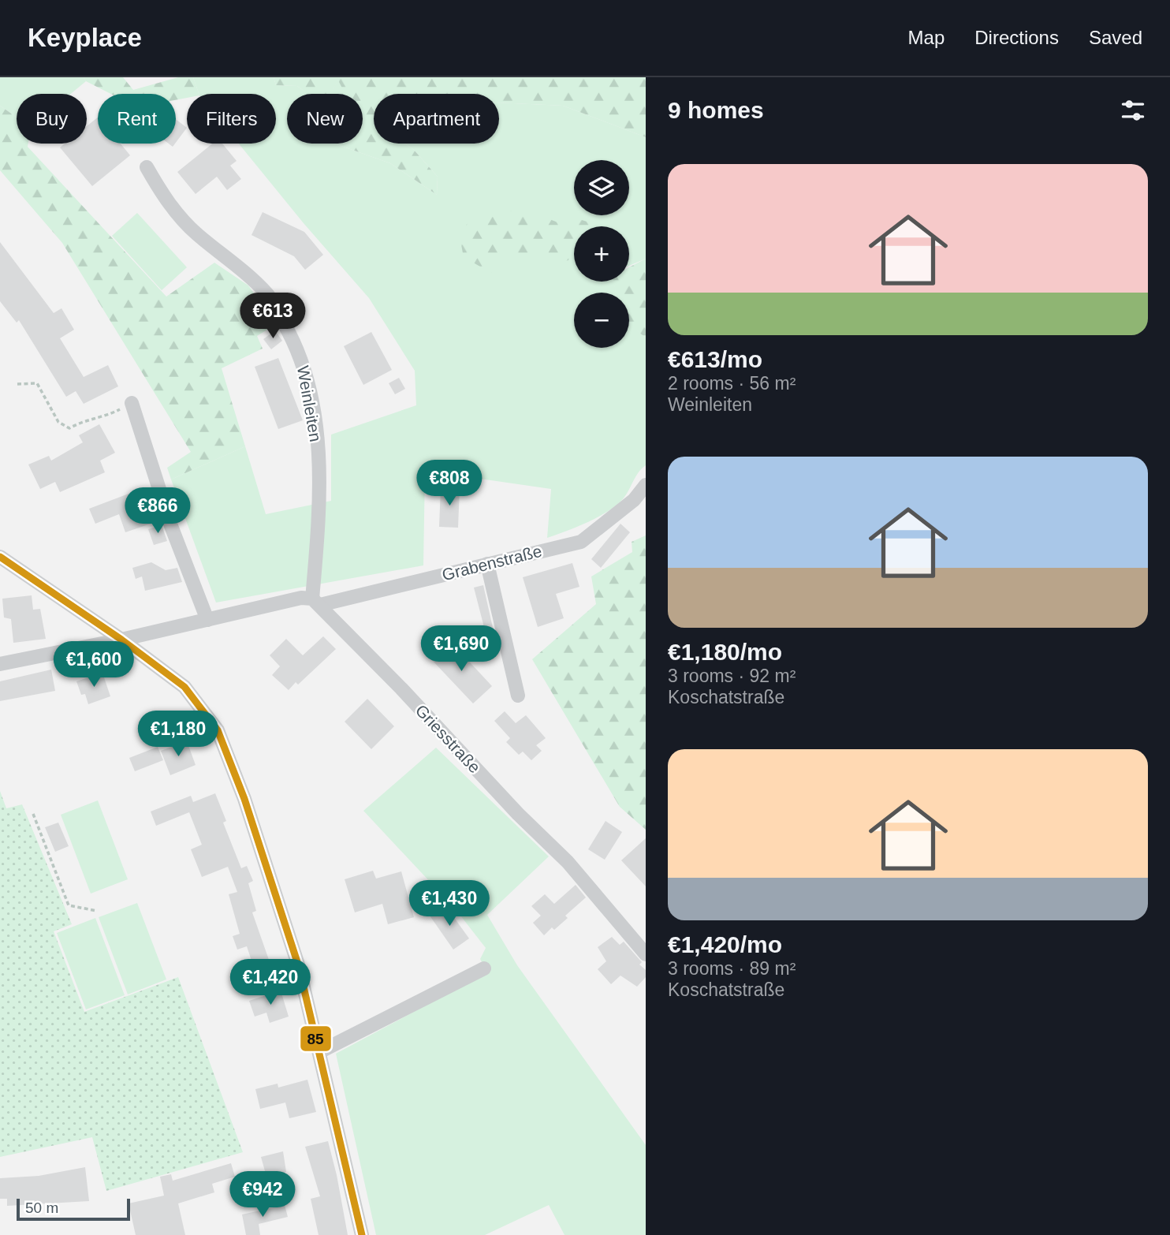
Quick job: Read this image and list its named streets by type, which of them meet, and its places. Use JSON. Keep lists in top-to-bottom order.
{
  "streets": {
    "street": ["Weinleiten", "Grabenstraße", "Griesstraße"]
  },
  "crossings": [
    ["Weinleiten", "Grabenstraße"],
    ["Weinleiten", "Griesstraße"],
    ["Grabenstraße", "Griesstraße"]
  ],
  "lines": ["transit line 85"],
  "scale_bar": "50 m",
  "page": {
    "header": "Keyplace",
    "nav": ["Map", "Directions", "Saved"],
    "heading": "9 homes",
    "chip": [
      "Buy",
      "Rent",
      "Filters",
      "New",
      "Apartment"
    ],
    "list": [
      {
        "name": "€613/mo",
        "note": "2 rooms · 56 m² · Weinleiten"
      },
      {
        "name": "€1,180/mo",
        "note": "3 rooms · 92 m² · Koschatstraße"
      },
      {
        "name": "€1,420/mo",
        "note": "3 rooms · 89 m² · Koschatstraße"
      }
    ],
    "map_buttons": ["+", "−"],
    "price": [
      "€613",
      "€808",
      "€866",
      "€1,690",
      "€1,600",
      "€1,180",
      "€1,430",
      "€1,420",
      "€942"
    ],
    "scale": "50 m"
  }
}
